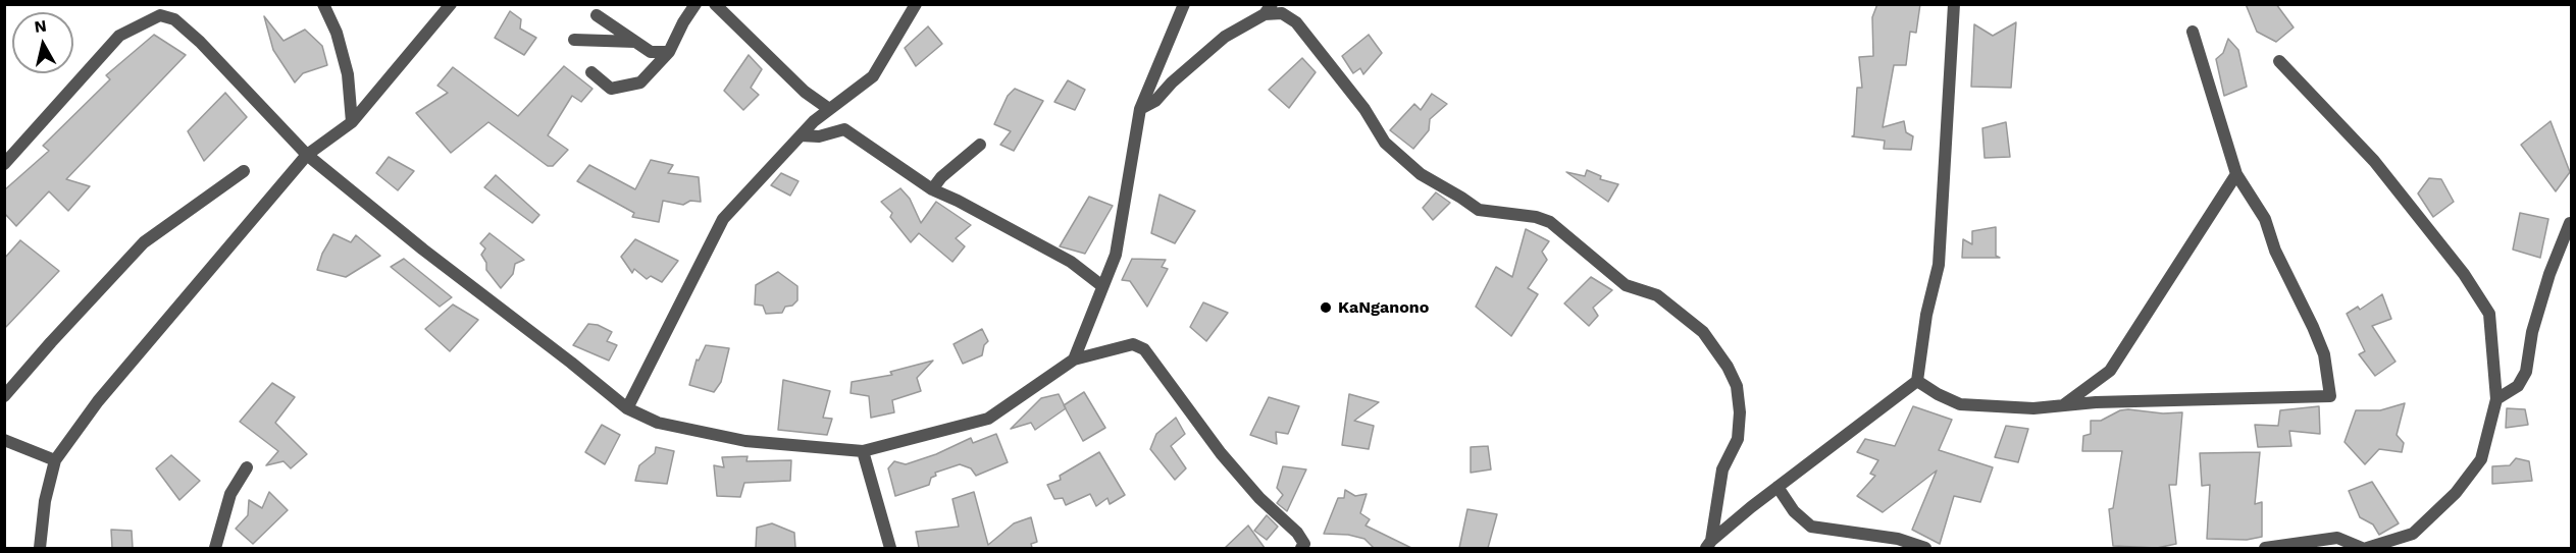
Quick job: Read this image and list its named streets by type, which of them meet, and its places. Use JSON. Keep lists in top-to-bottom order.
{
  "places": ["KaNganono"],
  "north": "top"
}
